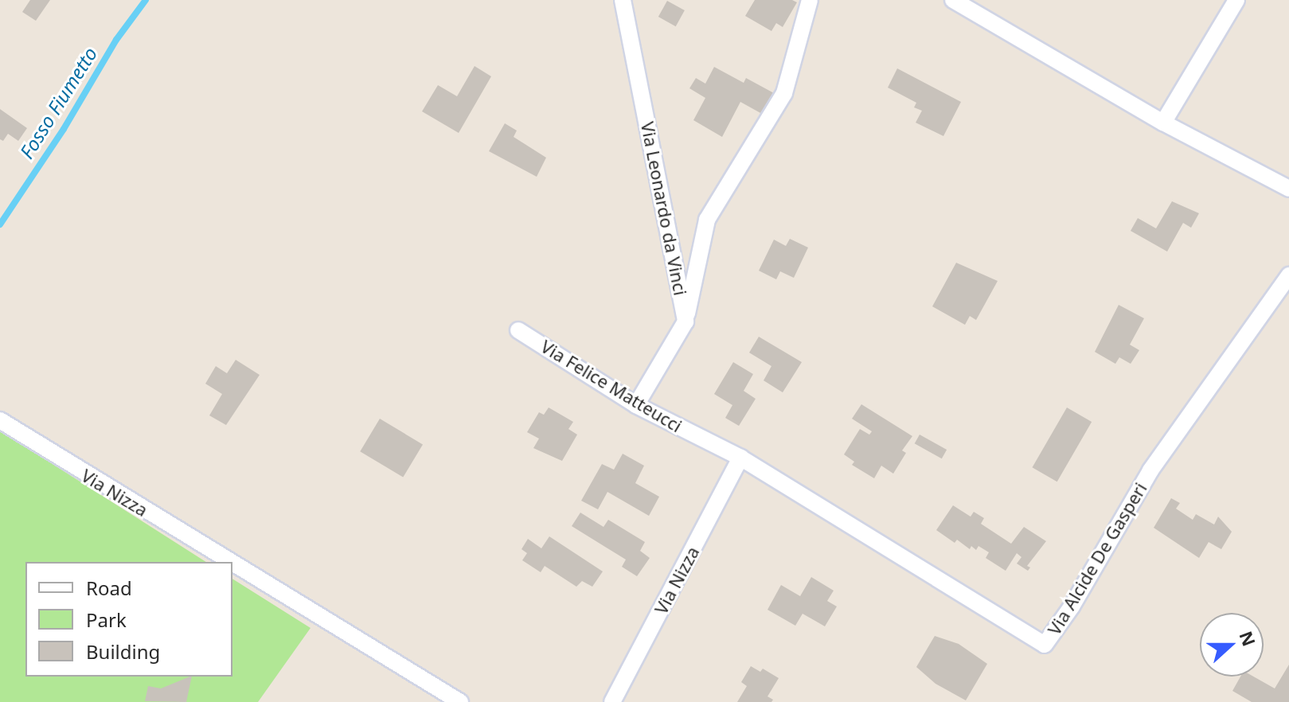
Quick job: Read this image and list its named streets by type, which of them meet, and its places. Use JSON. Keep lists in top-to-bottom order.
{
  "streets": {
    "street": [
      "Via Leonardo da Vinci",
      "Via Felice Matteucci",
      "Via Nizza",
      "Via Alcide De Gasperi"
    ]
  },
  "crossings": [
    ["Via Felice Matteucci", "Via Nizza"],
    ["Via Felice Matteucci", "Via Alcide De Gasperi"],
    ["Via Nizza", "Via Alcide De Gasperi"]
  ],
  "water": ["Fosso Fiumetto"],
  "legend": ["Road", "Park", "Building"],
  "north": "right"
}
